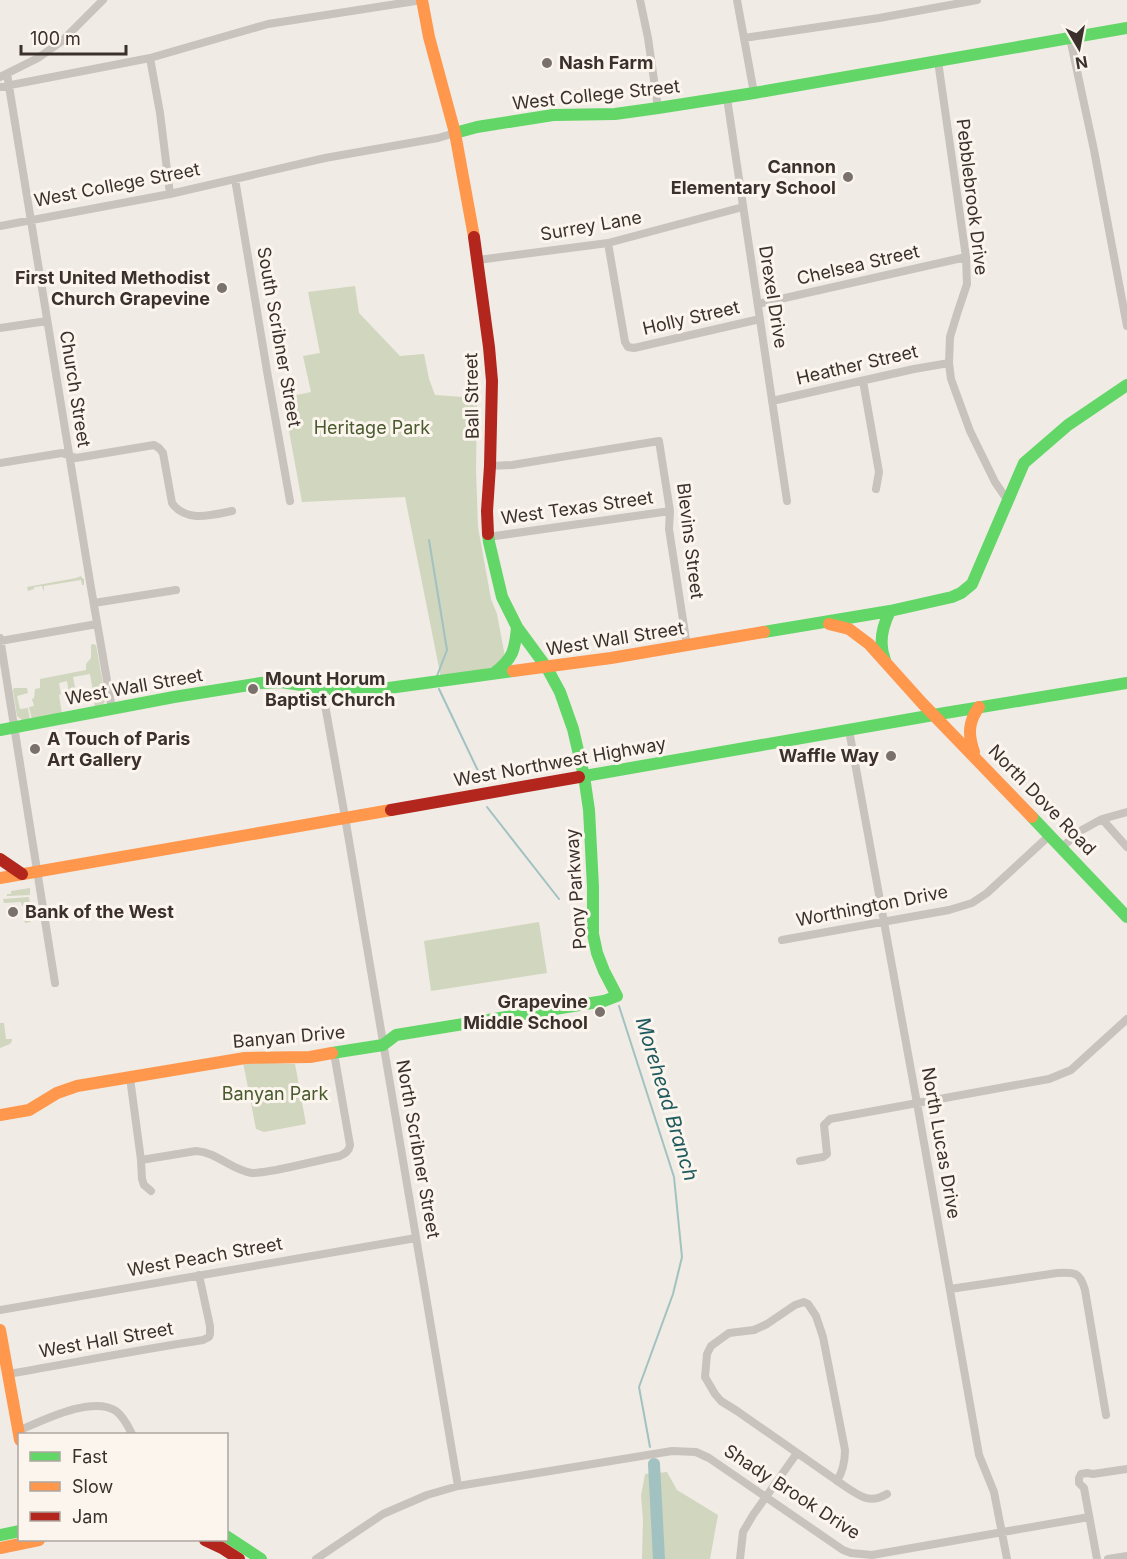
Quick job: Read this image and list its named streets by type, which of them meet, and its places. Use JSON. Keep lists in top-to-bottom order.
{
  "streets": {
    "street": [
      "West College Street",
      "Pebblebrook Drive",
      "Surrey Lane",
      "Chelsea Street",
      "Drexel Drive",
      "Holly Street",
      "South Scribner Street",
      "Heather Street",
      "Church Street",
      "Ball Street",
      "West Texas Street",
      "Blevins Street",
      "West Wall Street",
      "West Northwest Highway",
      "North Dove Road",
      "Pony Parkway",
      "Worthington Drive",
      "Banyan Drive",
      "North Lucas Drive",
      "North Scribner Street",
      "West Peach Street",
      "West Hall Street",
      "Shady Brook Drive"
    ]
  },
  "crossings": [
    ["West College Street", "Pebblebrook Drive"],
    ["West College Street", "Drexel Drive"],
    ["West College Street", "South Scribner Street"],
    ["West College Street", "Church Street"],
    ["West College Street", "Ball Street"],
    ["Pebblebrook Drive", "Chelsea Street"],
    ["Pebblebrook Drive", "Heather Street"],
    ["Pebblebrook Drive", "West Wall Street"],
    ["Surrey Lane", "Drexel Drive"],
    ["Surrey Lane", "Holly Street"],
    ["Surrey Lane", "Ball Street"],
    ["Chelsea Street", "Drexel Drive"],
    ["Drexel Drive", "Holly Street"],
    ["Drexel Drive", "Heather Street"],
    ["Church Street", "West Wall Street"],
    ["Ball Street", "West Texas Street"],
    ["Ball Street", "Blevins Street"],
    ["Ball Street", "West Wall Street"],
    ["Ball Street", "West Northwest Highway"],
    ["Ball Street", "Pony Parkway"],
    ["West Texas Street", "Blevins Street"],
    ["Blevins Street", "West Wall Street"],
    ["West Wall Street", "North Dove Road"],
    ["West Northwest Highway", "North Dove Road"],
    ["West Northwest Highway", "Pony Parkway"],
    ["West Northwest Highway", "North Lucas Drive"],
    ["West Northwest Highway", "North Scribner Street"],
    ["North Dove Road", "Worthington Drive"],
    ["Pony Parkway", "Banyan Drive"],
    ["Worthington Drive", "North Lucas Drive"],
    ["Banyan Drive", "North Scribner Street"],
    ["North Lucas Drive", "Shady Brook Drive"],
    ["North Scribner Street", "West Peach Street"],
    ["North Scribner Street", "Shady Brook Drive"],
    ["West Peach Street", "West Hall Street"]
  ],
  "water": ["Morehead Branch"],
  "parks": ["Heritage Park", "Banyan Park"],
  "places": [
    "Nash Farm",
    "Cannon Elementary School",
    "First United Methodist Church Grapevine",
    "Mount Horum Baptist Church",
    "A Touch of Paris Art Gallery",
    "Waffle Way",
    "Bank of the West",
    "Grapevine Middle School"
  ],
  "legend": ["Fast", "Slow", "Jam"],
  "scale_bar": "100 m",
  "north": "bottom"
}
